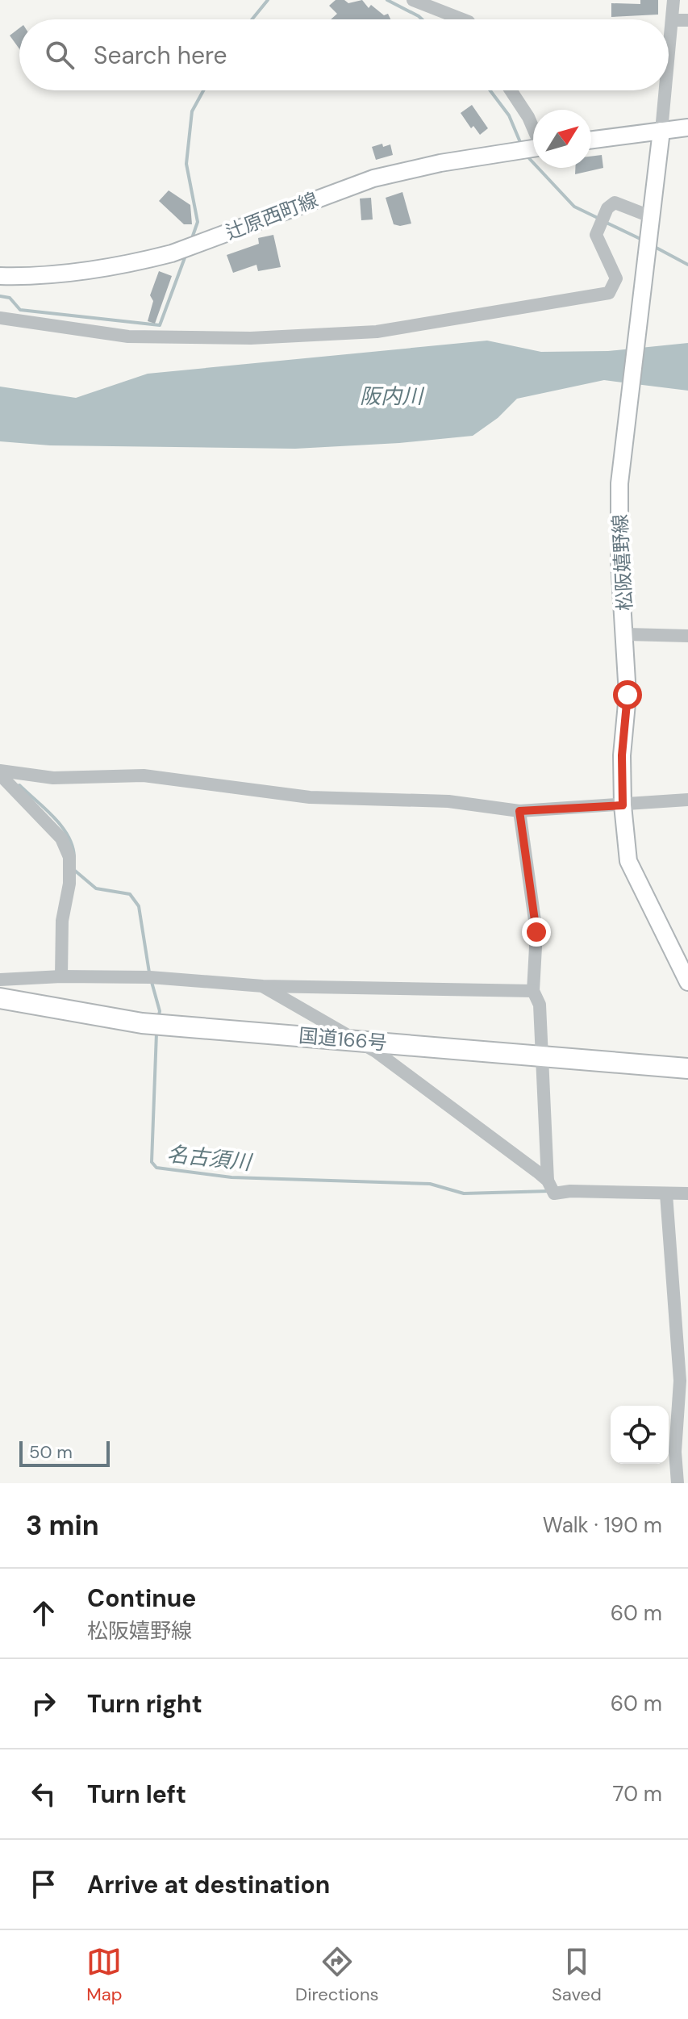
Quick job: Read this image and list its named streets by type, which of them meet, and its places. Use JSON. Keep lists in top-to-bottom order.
{
  "streets": {
    "highway": ["国道166号"],
    "main road": ["辻原西町線", "松阪嬉野線"]
  },
  "water": ["阪内川", "名古須川"],
  "scale_bar": "50 m",
  "north": "top right",
  "page": {
    "search": "Search here",
    "scale": "50 m",
    "heading": ["3 min", "Walk · 190 m"],
    "list": [
      ["Continue", "松阪嬉野線", "60 m"],
      ["Turn right", "60 m"],
      ["Turn left", "70 m"],
      "Arrive at destination"
    ],
    "nav": ["Map", "Directions", "Saved"]
  }
}
